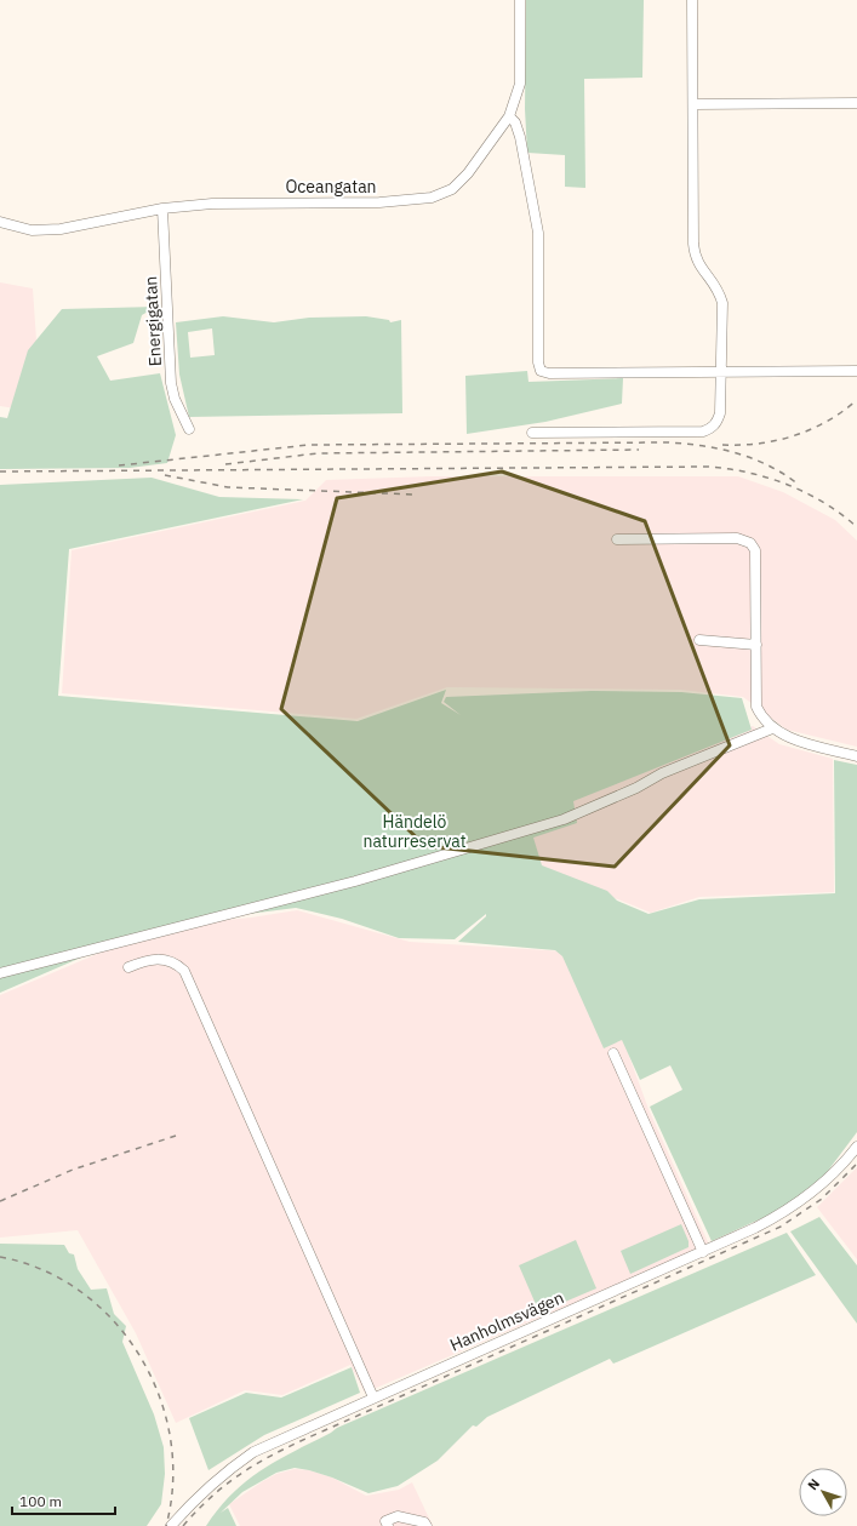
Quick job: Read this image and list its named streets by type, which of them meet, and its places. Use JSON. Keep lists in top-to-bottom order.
{
  "streets": {
    "street": ["Oceangatan", "Energigatan", "Hanholmsvägen"]
  },
  "crossings": [
    ["Oceangatan", "Energigatan"]
  ],
  "parks": ["Händelö naturreservat"],
  "scale_bar": "100 m",
  "north": "top left"
}
